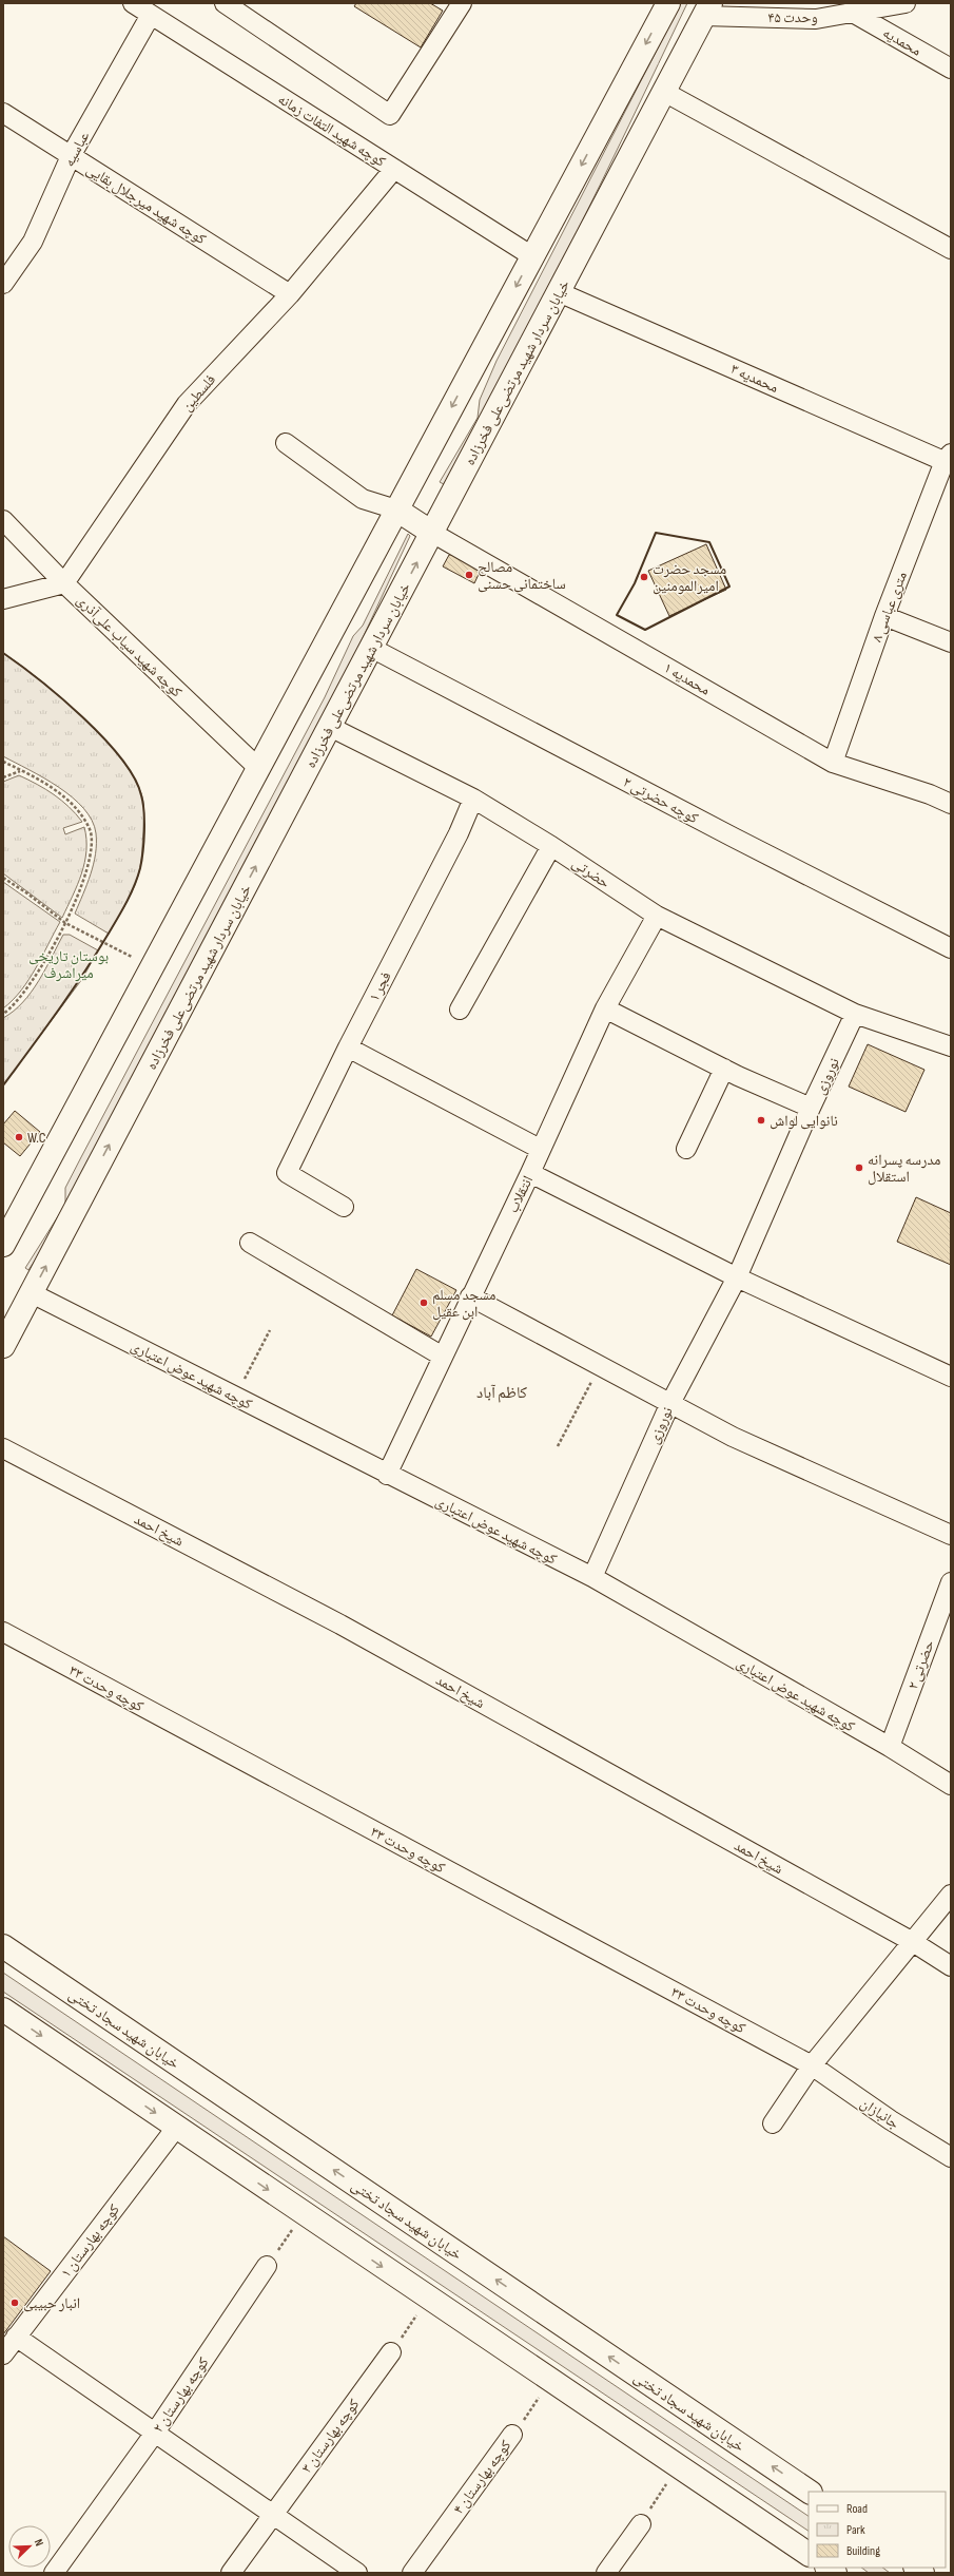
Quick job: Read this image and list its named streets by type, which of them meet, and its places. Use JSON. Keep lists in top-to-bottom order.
{
  "streets": {
    "main road": ["خیابان سردار شهید مرتضی‌علی فخرزاده", "خیابان شهید سجاد تختی"],
    "street": [
      "وحدت ۴۵",
      "محمدیه",
      "کوچه شهید التفات زمانه",
      "عباسیه",
      "کوچه شهید میرجلال بقایی",
      "محمدیه ۳",
      "فلسطین",
      "۸ متری عباسی",
      "کوچه شهید سیاب علی‌آذری",
      "محمدیه ۱",
      "کوچه حضرتی ۲",
      "حضرتی",
      "فجر ۱",
      "نوروزی",
      "انتقلاب",
      "کوچه شهید عوض اعتباری",
      "شیخ احمد",
      "حضرتی ۲",
      "کوچه وحدت ۳۳",
      "جانبازان",
      "کوچه بهارستان ۱",
      "کوچه بهارستان ۲",
      "کوچه بهارستان ۳",
      "کوچه بهارستان ۴"
    ]
  },
  "crossings": [
    ["وحدت ۴۵", "محمدیه"],
    ["وحدت ۴۵", "خیابان سردار شهید مرتضی‌علی فخرزاده"],
    ["کوچه شهید التفات زمانه", "عباسیه"],
    ["کوچه شهید التفات زمانه", "فلسطین"],
    ["عباسیه", "کوچه شهید میرجلال بقایی"],
    ["کوچه شهید میرجلال بقایی", "فلسطین"],
    ["خیابان سردار شهید مرتضی‌علی فخرزاده", "محمدیه ۳"],
    ["خیابان سردار شهید مرتضی‌علی فخرزاده", "محمدیه ۱"],
    ["خیابان سردار شهید مرتضی‌علی فخرزاده", "کوچه حضرتی ۲"],
    ["خیابان سردار شهید مرتضی‌علی فخرزاده", "حضرتی"],
    ["خیابان سردار شهید مرتضی‌علی فخرزاده", "کوچه شهید عوض اعتباری"],
    ["محمدیه ۳", "۸ متری عباسی"],
    ["فلسطین", "کوچه شهید سیاب علی‌آذری"],
    ["۸ متری عباسی", "محمدیه ۱"],
    ["حضرتی", "فجر ۱"],
    ["حضرتی", "نوروزی"],
    ["حضرتی", "انتقلاب"],
    ["نوروزی", "کوچه شهید عوض اعتباری"],
    ["انتقلاب", "کوچه شهید عوض اعتباری"],
    ["کوچه شهید عوض اعتباری", "حضرتی ۲"],
    ["کوچه وحدت ۳۳", "جانبازان"]
  ],
  "districts": ["کاظم آباد"],
  "parks": ["بوستان تاریخی میراشرف"],
  "places": [
    "مصالح ساختمانی حسنی",
    "مسجد حضرت امیرالمومنین",
    "نانوایی لواش",
    "W.C",
    "مدرسه پسرانه استقلال",
    "مسجد مسلم ابن عقیل",
    "انبار حبیبی"
  ],
  "legend": ["Road", "Park", "Building"],
  "north": "top right"
}
